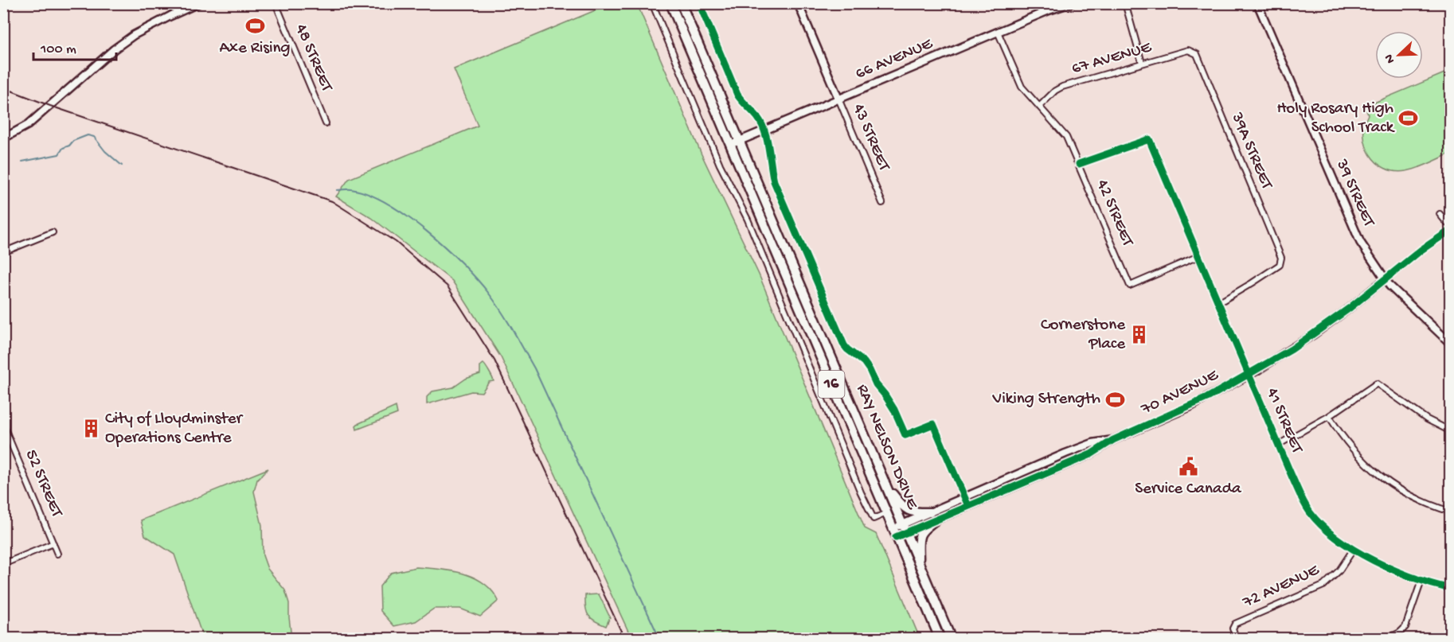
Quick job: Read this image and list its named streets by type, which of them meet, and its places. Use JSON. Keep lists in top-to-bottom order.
{
  "streets": {
    "highway": ["16", "RAY NELSON DRIVE"],
    "street": [
      "48 STREET",
      "67 AVENUE",
      "66 AVENUE",
      "43 STREET",
      "39A STREET",
      "39 STREET",
      "42 STREET",
      "70 AVENUE",
      "41 STREET",
      "52 STREET",
      "72 AVENUE"
    ]
  },
  "crossings": [
    ["67 AVENUE", "39A STREET"],
    ["67 AVENUE", "42 STREET"],
    ["66 AVENUE", "43 STREET"],
    ["66 AVENUE", "42 STREET"],
    ["66 AVENUE", "RAY NELSON DRIVE"],
    ["39A STREET", "41 STREET"],
    ["39 STREET", "70 AVENUE"],
    ["42 STREET", "41 STREET"],
    ["70 AVENUE", "41 STREET"],
    ["70 AVENUE", "RAY NELSON DRIVE"],
    ["41 STREET", "72 AVENUE"]
  ],
  "places": {
    "sports": ["Axe Rising", "Holy Rosary High School Track", "Viking Strength"],
    "building": ["Cornerstone Place", "City of Lloydminster Operations Centre"],
    "public building": ["Service Canada"]
  },
  "scale_bar": "100 m",
  "north": "bottom left"
}
